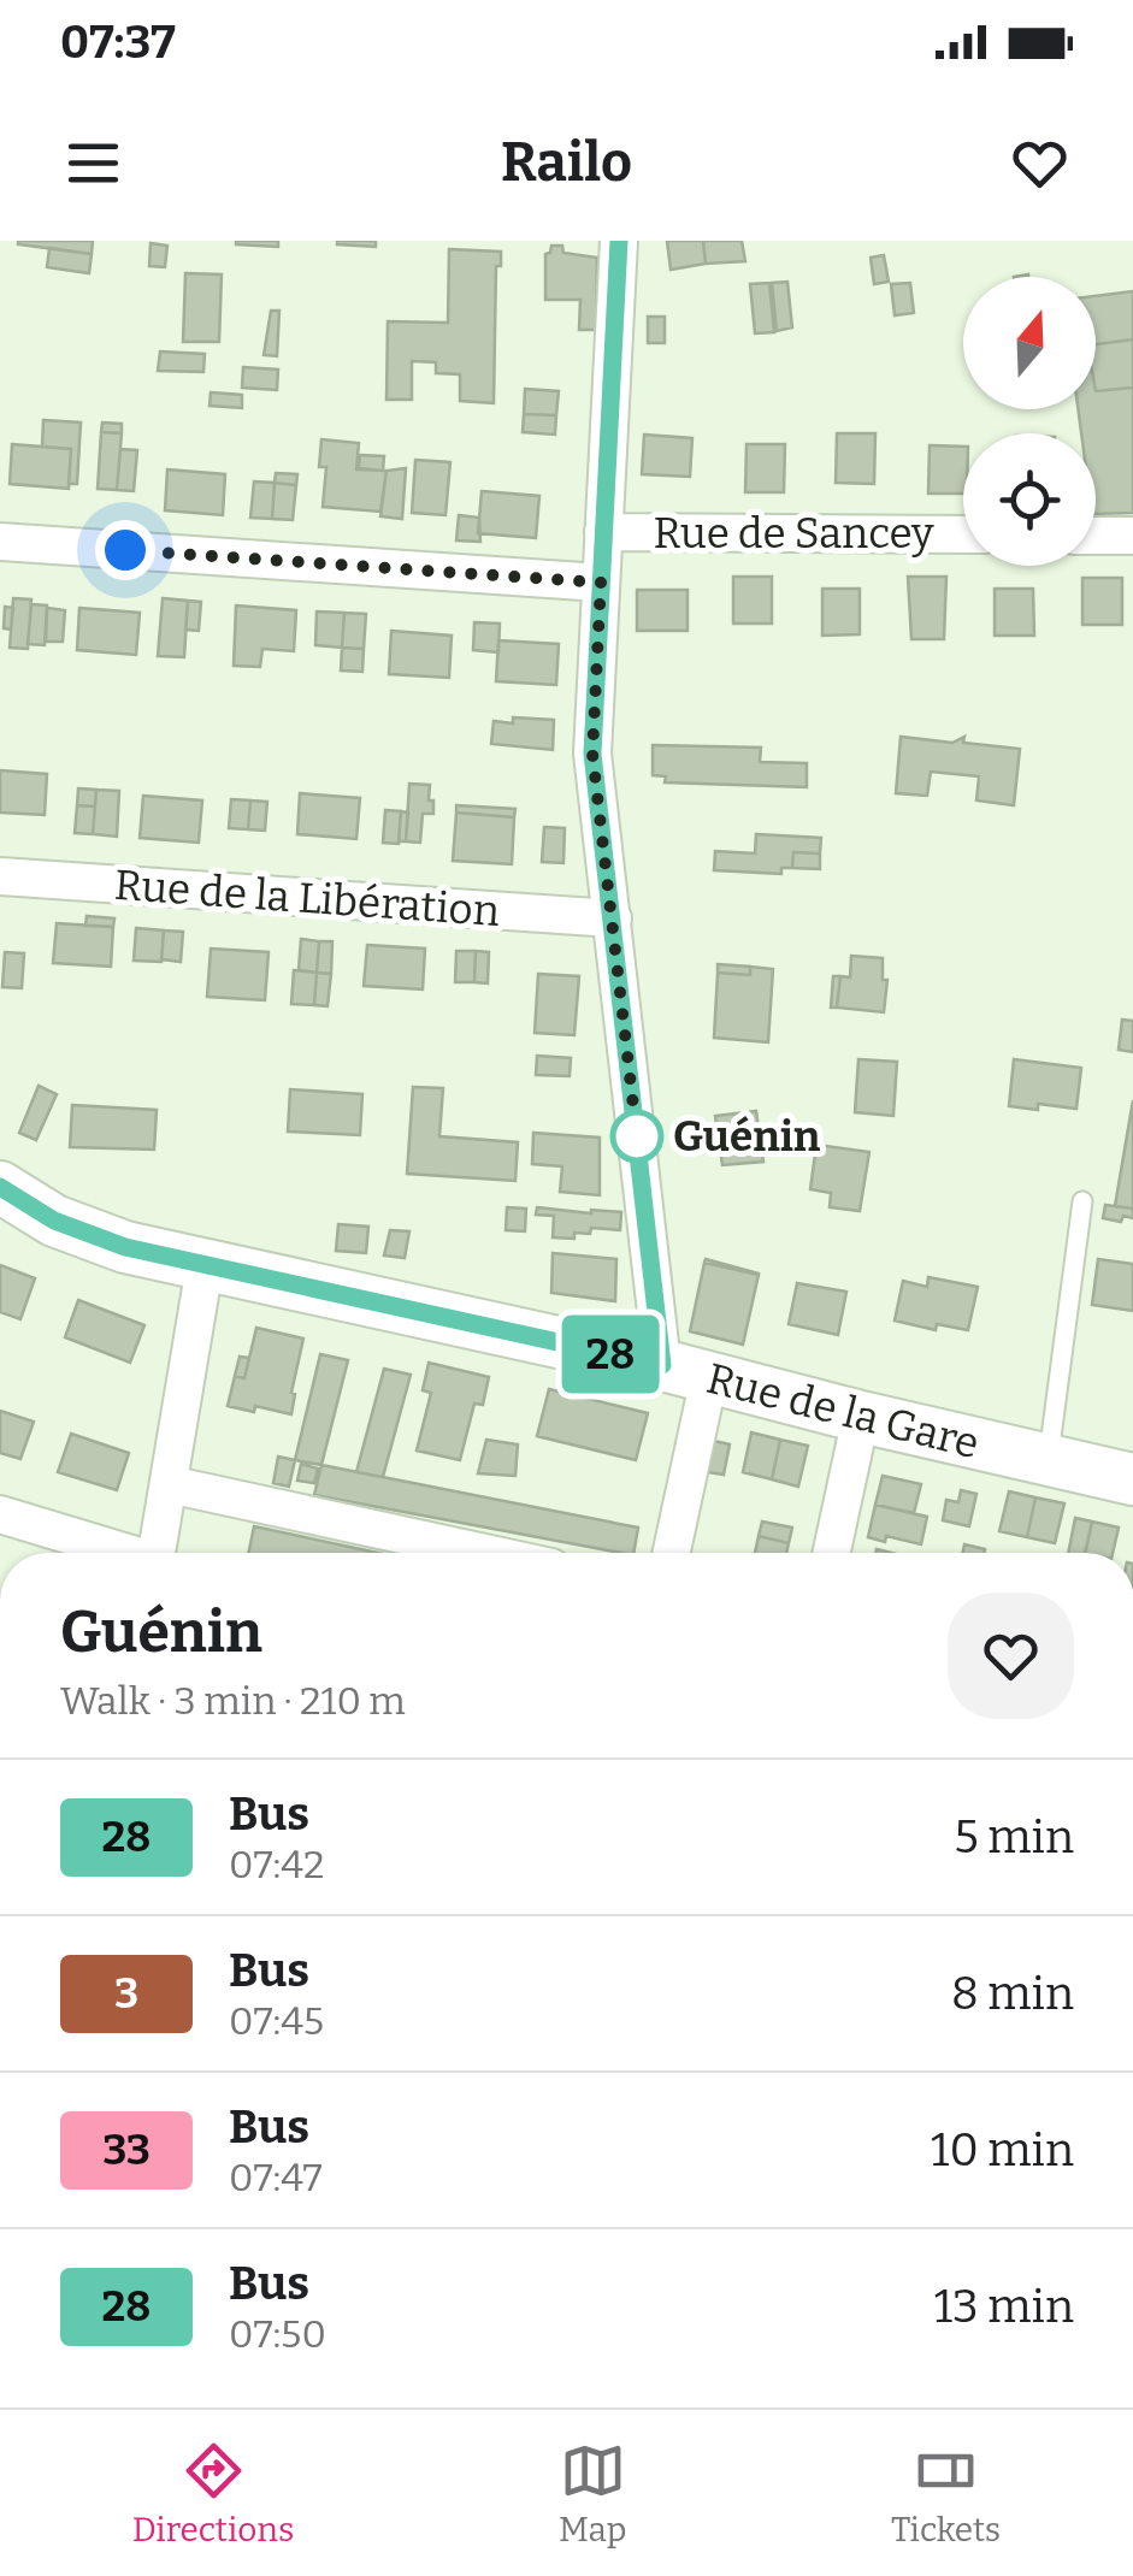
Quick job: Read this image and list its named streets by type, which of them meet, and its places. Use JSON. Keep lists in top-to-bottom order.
{
  "streets": {
    "street": ["Rue de Sancey", "Rue de la Libération", "Rue de la Gare"]
  },
  "places": ["Guénin"],
  "lines": ["bus line 28"],
  "north": "top",
  "page": {
    "status": "07:37",
    "header": "Railo",
    "on_map": "28",
    "heading": ["Guénin", "Walk · 3 min · 210 m"],
    "list": [
      {
        "mark": "28",
        "name": "Bus",
        "note": "07:42",
        "value": "5 min"
      },
      {
        "mark": "3",
        "name": "Bus",
        "note": "07:45",
        "value": "8 min"
      },
      {
        "mark": "33",
        "name": "Bus",
        "note": "07:47",
        "value": "10 min"
      },
      {
        "mark": "28",
        "name": "Bus",
        "note": "07:50",
        "value": "13 min"
      }
    ],
    "tabs": ["Directions", "Map", "Tickets"]
  }
}
